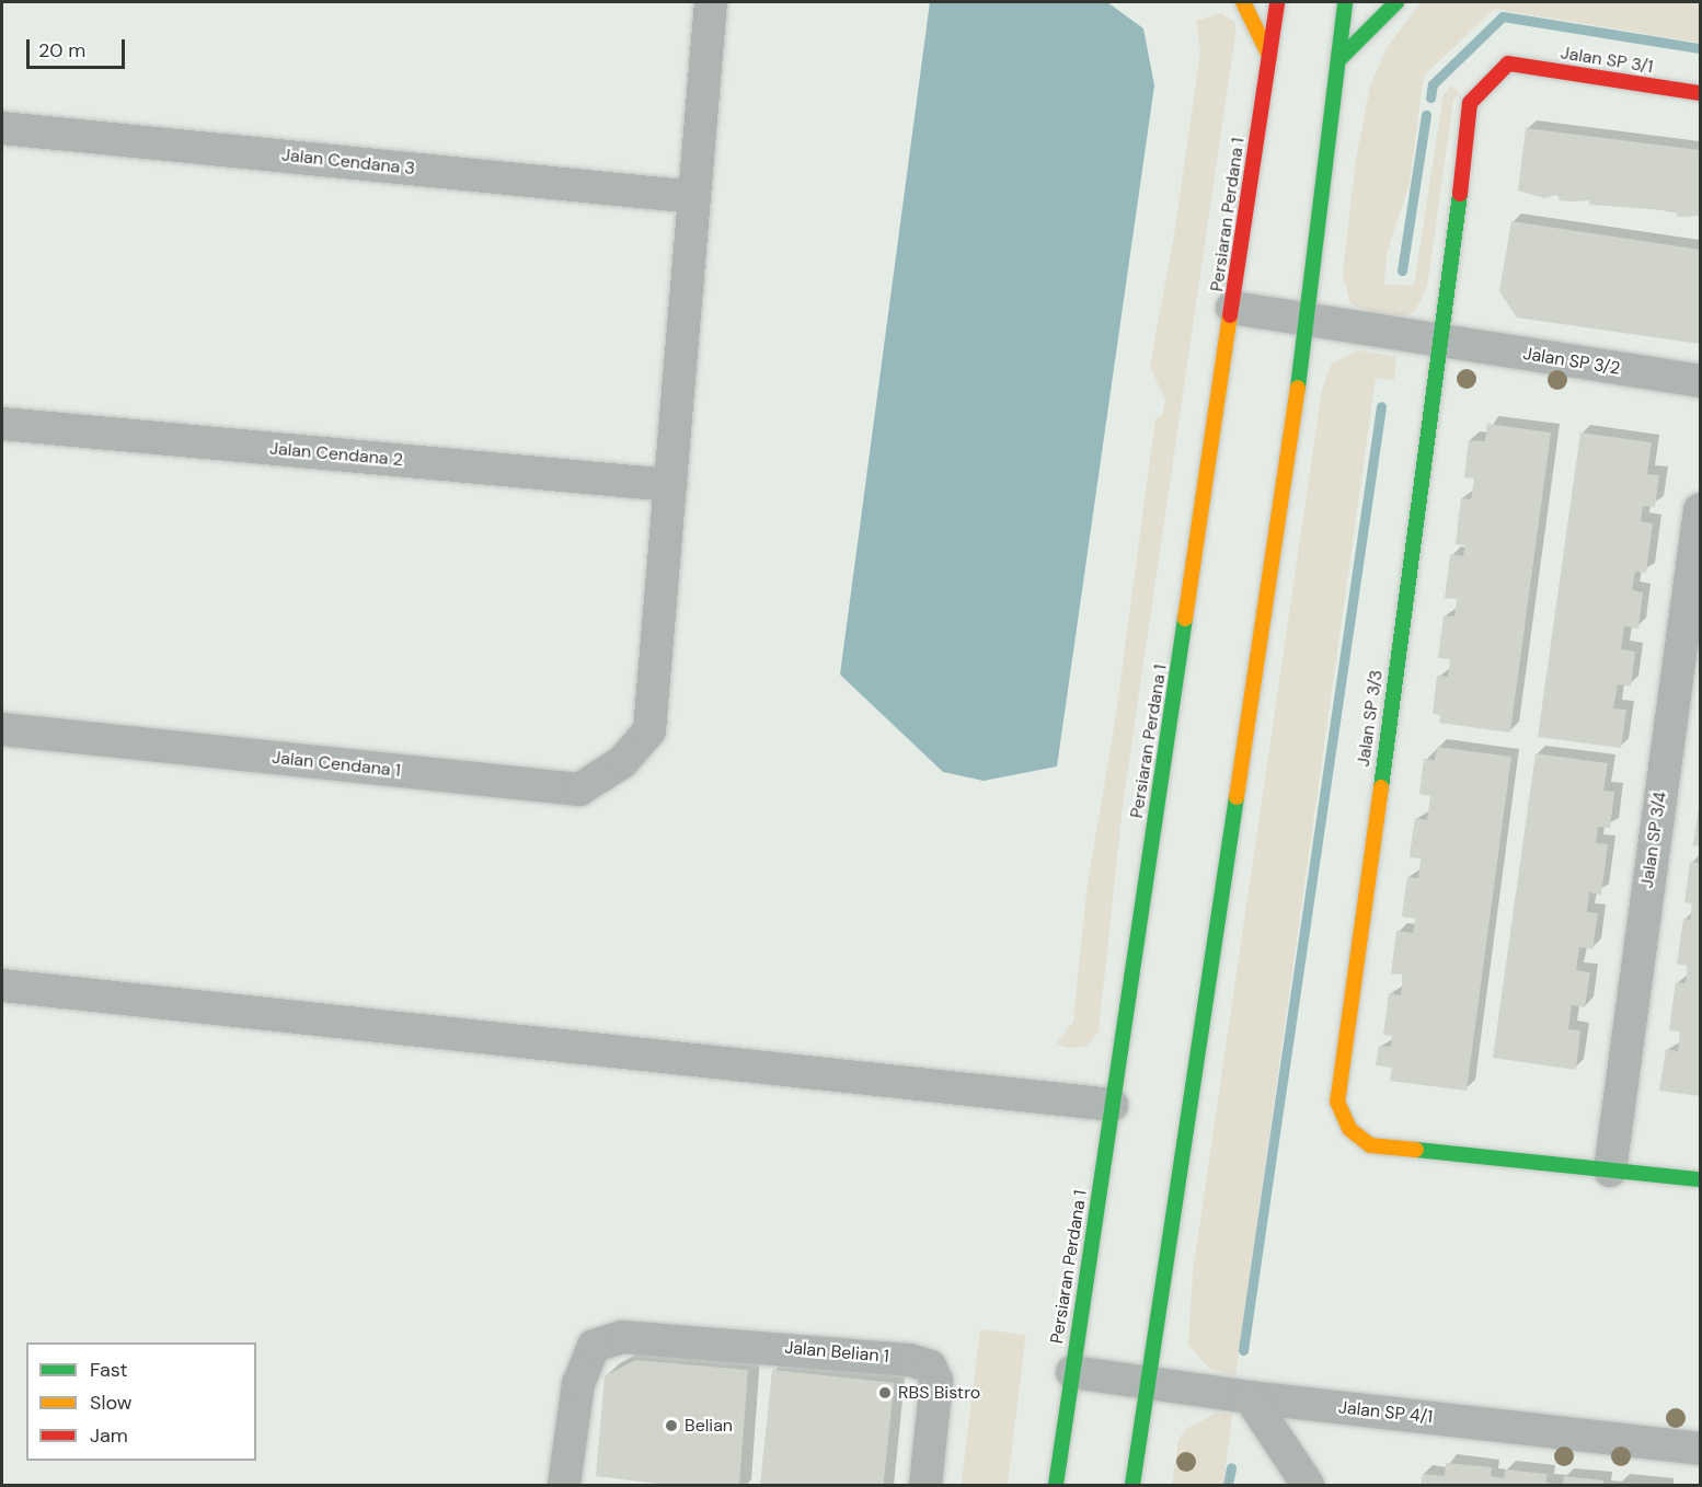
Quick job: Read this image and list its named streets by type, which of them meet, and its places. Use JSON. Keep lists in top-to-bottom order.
{
  "streets": {
    "street": [
      "Jalan SP 3/1",
      "Jalan Cendana 3",
      "Persiaran Perdana 1",
      "Jalan SP 3/2",
      "Jalan Cendana 2",
      "Jalan SP 3/3",
      "Jalan Cendana 1",
      "Jalan SP 3/4",
      "Jalan Belian 1",
      "Jalan SP 4/1"
    ]
  },
  "crossings": [
    ["Jalan SP 3/1", "Jalan SP 3/3"],
    ["Persiaran Perdana 1", "Jalan SP 3/2"],
    ["Persiaran Perdana 1", "Jalan SP 4/1"],
    ["Jalan SP 3/2", "Jalan SP 3/3"],
    ["Jalan Cendana 2", "Jalan Cendana 1"],
    ["Jalan SP 3/3", "Jalan SP 3/4"]
  ],
  "places": ["RBS Bistro", "Belian"],
  "legend": ["Fast", "Slow", "Jam"],
  "scale_bar": "20 m"
}
